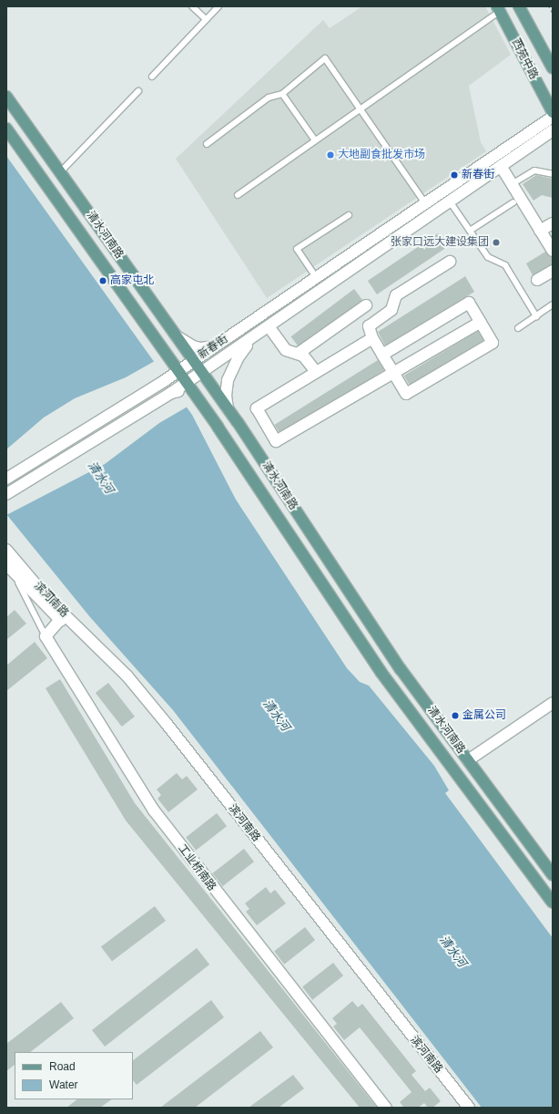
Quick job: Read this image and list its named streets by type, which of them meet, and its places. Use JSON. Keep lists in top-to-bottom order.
{
  "streets": {
    "main road": [
      "西苑中路",
      "清水河南路",
      "新春街",
      "滨河南路",
      "工业桥南路"
    ]
  },
  "crossings": [
    ["清水河南路", "新春街"]
  ],
  "water": ["清水河"],
  "places": [
    "大地副食批发市场",
    "新春街",
    "张家口远大建设集团",
    "高家屯北",
    "金属公司"
  ],
  "legend": ["Road", "Water"]
}
